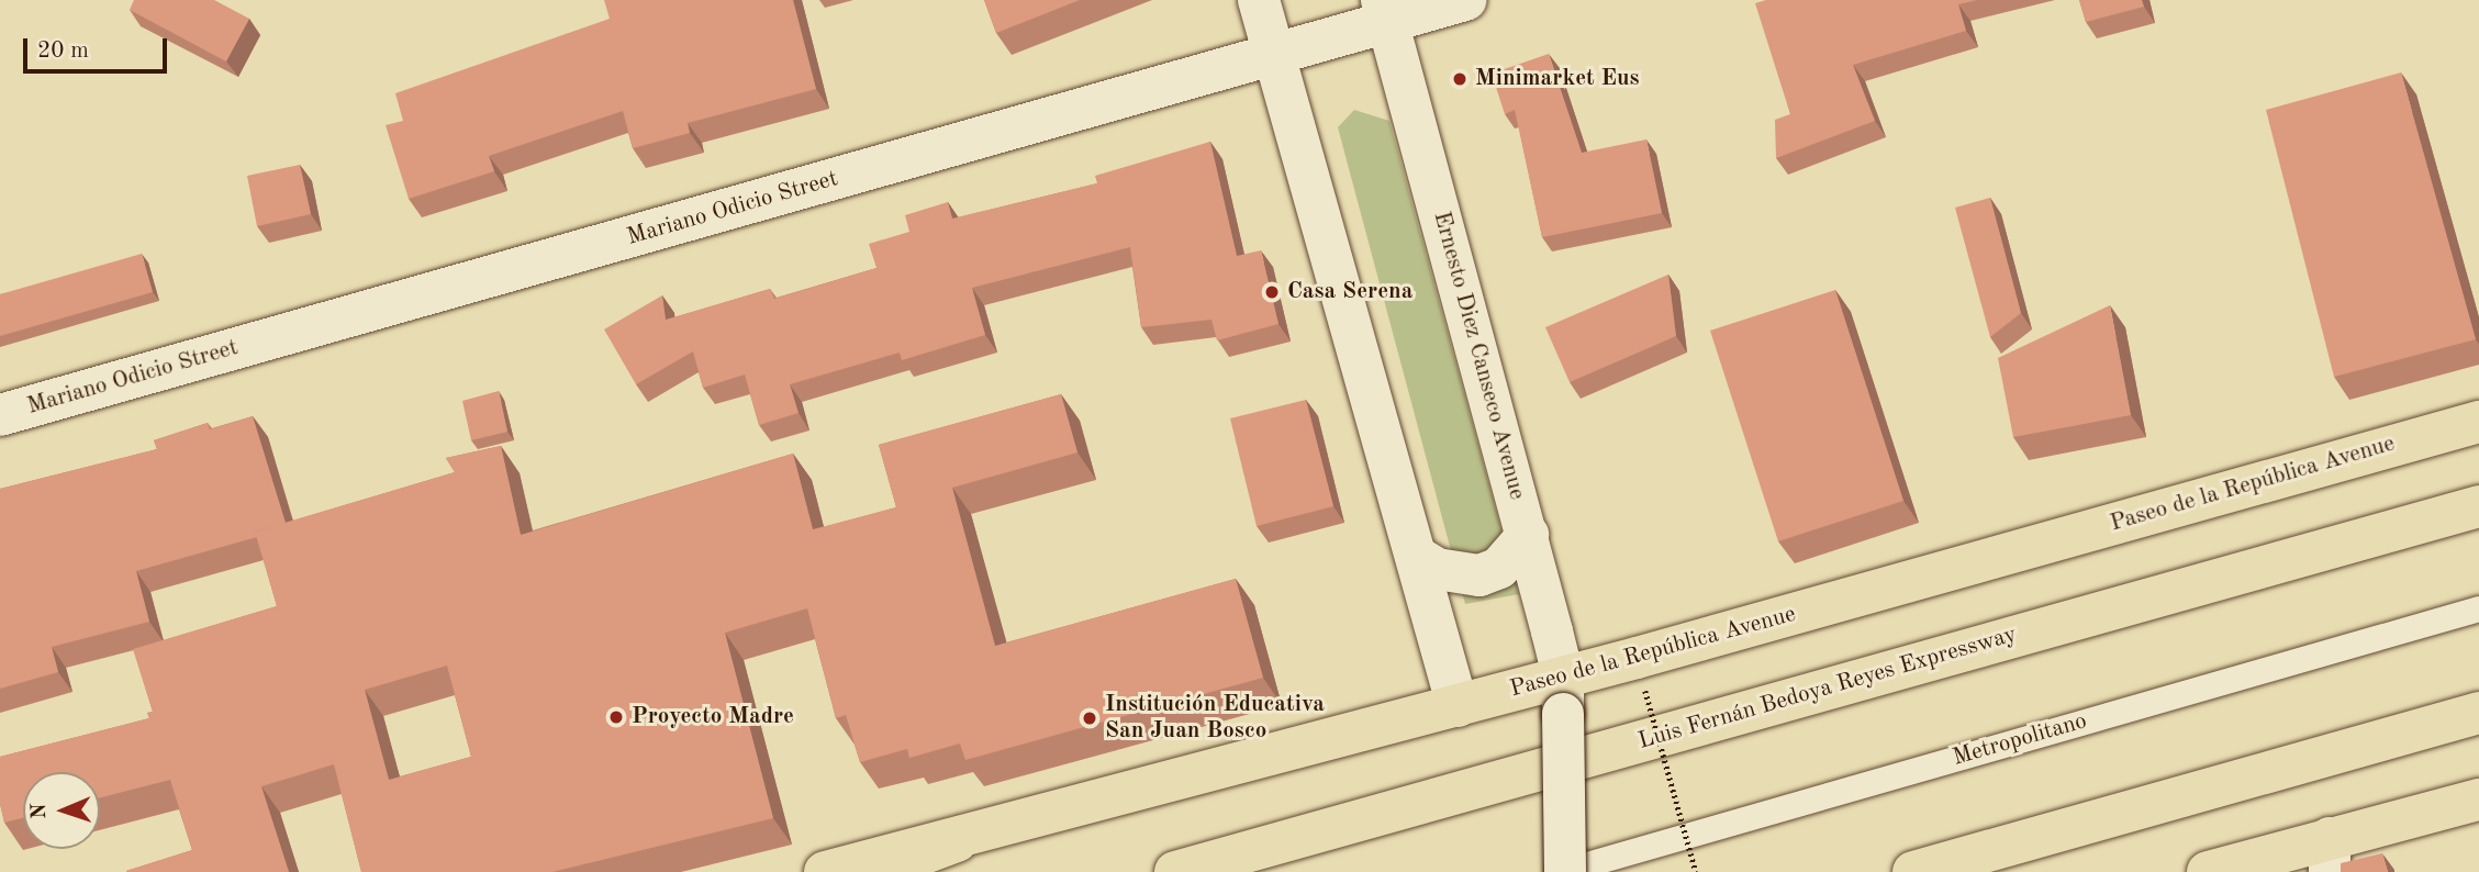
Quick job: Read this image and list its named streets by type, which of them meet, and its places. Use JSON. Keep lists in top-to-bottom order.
{
  "streets": {
    "main road": ["Paseo de la República Avenue", "Luis Fernán Bedoya Reyes Expressway"],
    "street": ["Mariano Odicio Street", "Ernesto Diez Canseco Avenue"],
    "lane": ["Metropolitano"]
  },
  "crossings": [
    ["Mariano Odicio Street", "Ernesto Diez Canseco Avenue"],
    ["Ernesto Diez Canseco Avenue", "Paseo de la República Avenue"],
    ["Ernesto Diez Canseco Avenue", "Metropolitano"]
  ],
  "places": [
    "Minimarket Eus",
    "Casa Serena",
    "Proyecto Madre",
    "Institución Educativa San Juan Bosco"
  ],
  "scale_bar": "20 m",
  "north": "left"
}
